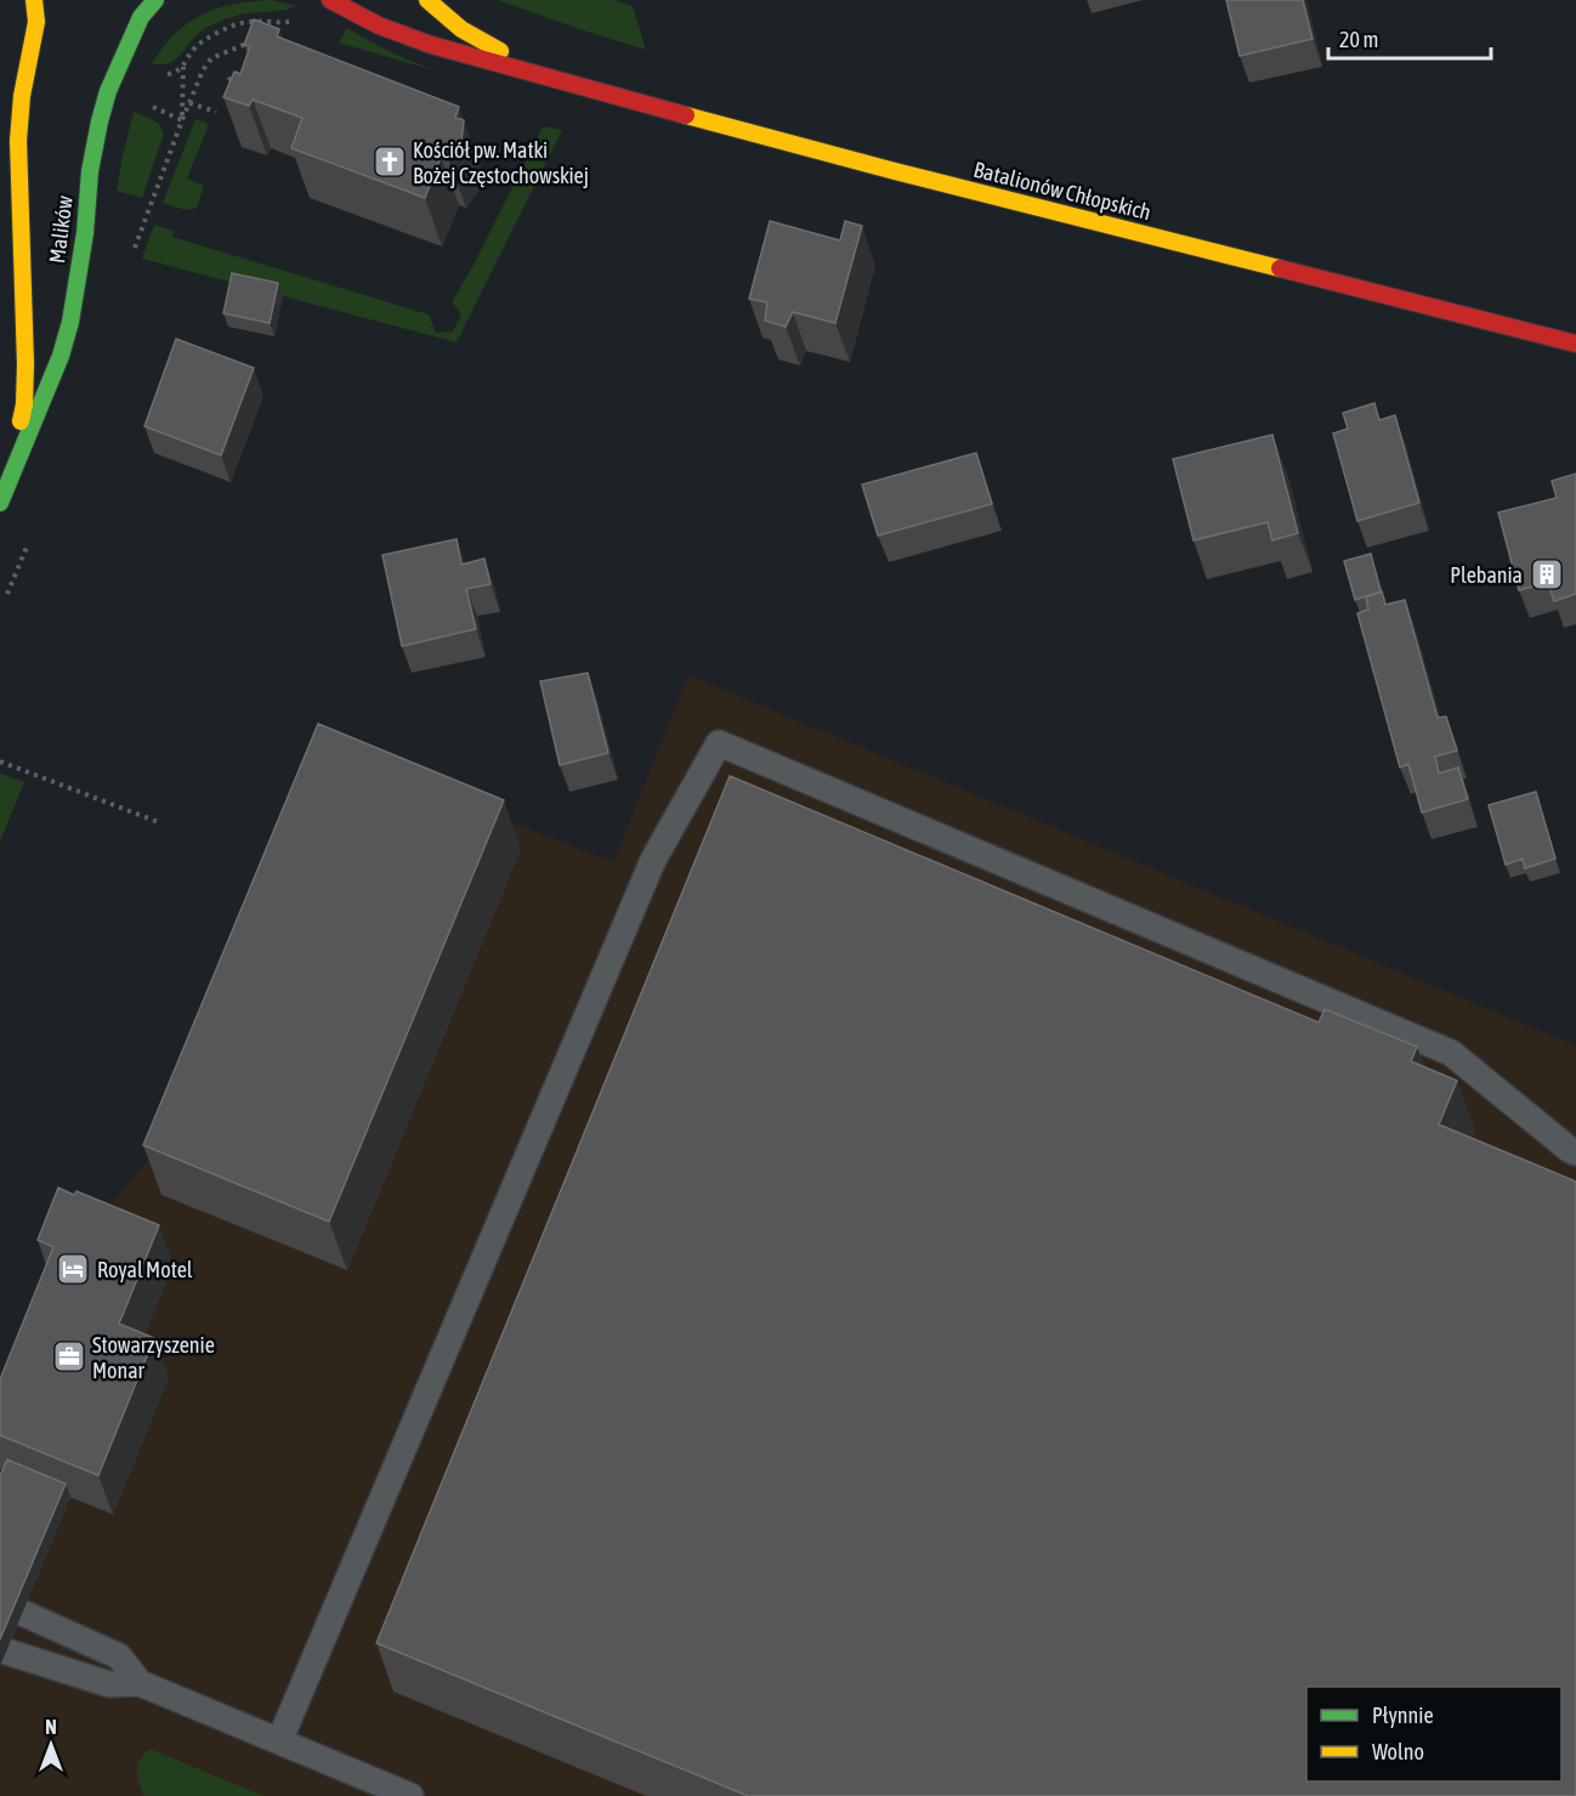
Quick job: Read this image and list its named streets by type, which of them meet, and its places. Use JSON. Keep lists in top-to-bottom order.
{
  "streets": {
    "street": ["Batalionów Chłopskich", "Malików"]
  },
  "places": {
    "church": ["Kościół pw. Matki Bożej Częstochowskiej"],
    "building": ["Plebania"],
    "hotel": ["Royal Motel"],
    "office": ["Stowarzyszenie Monar"]
  },
  "legend": ["Płynnie", "Wolno"],
  "scale_bar": "20 m",
  "north": "top"
}
